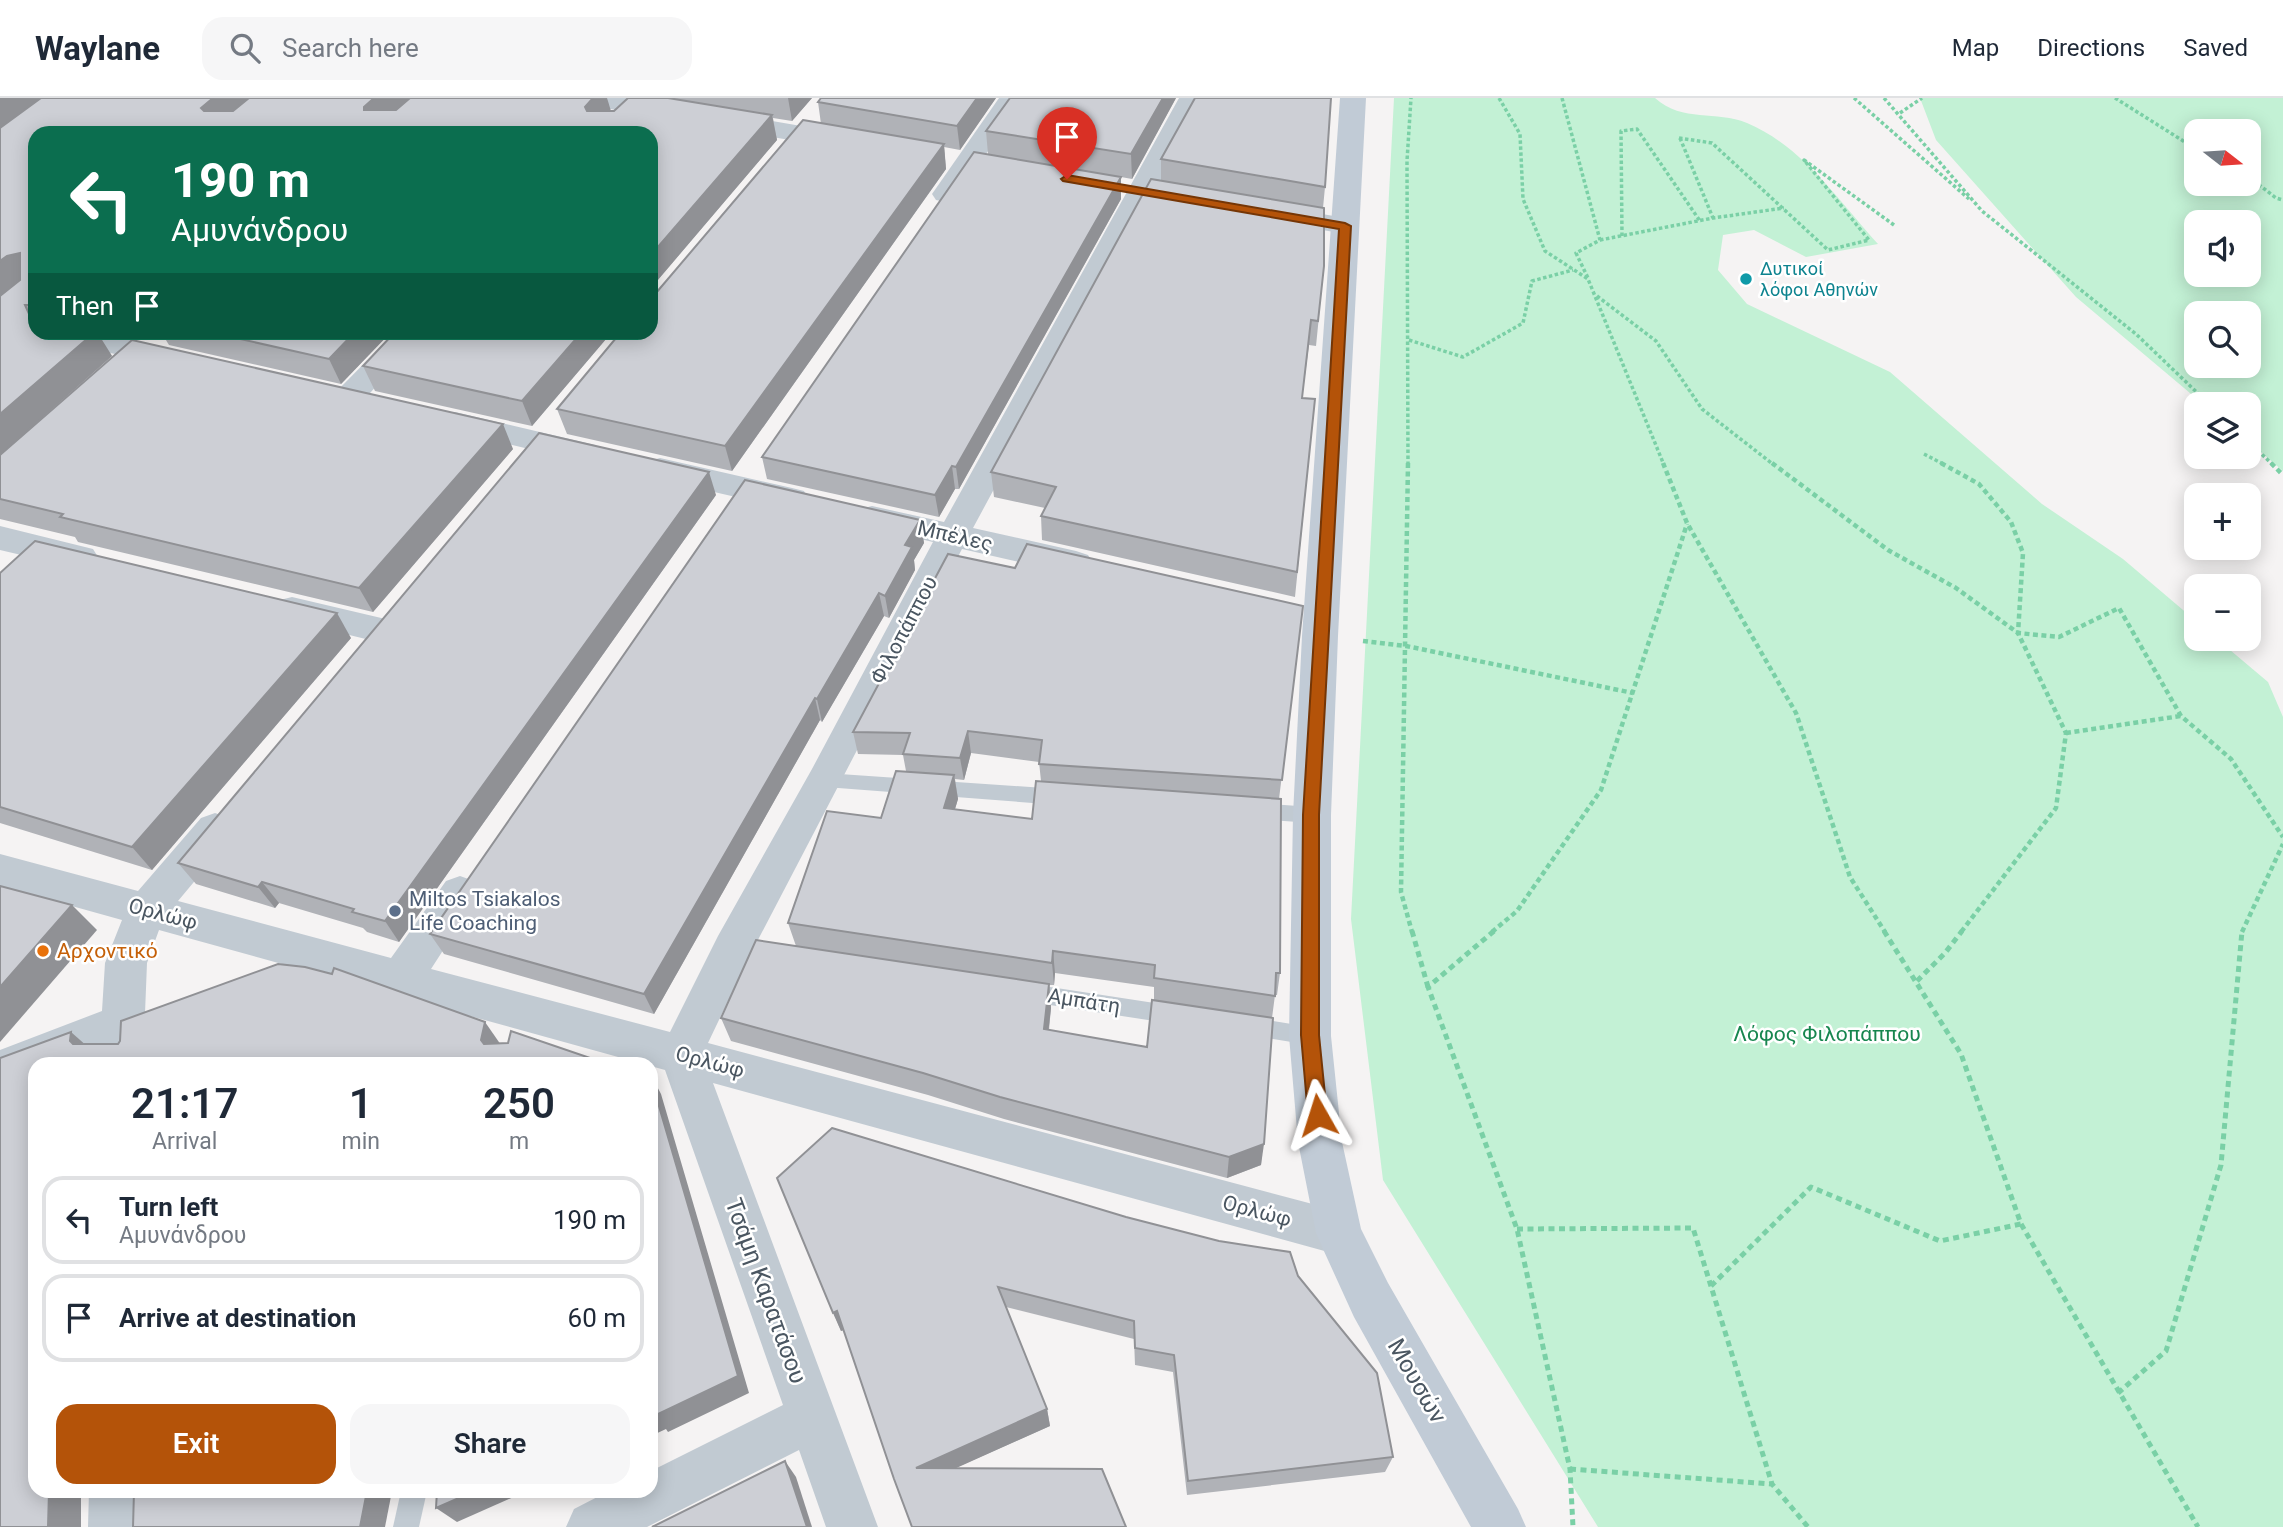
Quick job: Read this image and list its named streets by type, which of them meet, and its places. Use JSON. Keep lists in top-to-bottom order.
{
  "streets": {
    "street": [
      "Μπέλες",
      "Φιλοπάππου",
      "Ορλώφ",
      "Τσάμη Καρατάσου",
      "Μουσών"
    ],
    "lane": ["Αμπάτη"]
  },
  "crossings": [
    ["Μπέλες", "Φιλοπάππου"],
    ["Φιλοπάππου", "Ορλώφ"],
    ["Φιλοπάππου", "Τσάμη Καρατάσου"],
    ["Ορλώφ", "Τσάμη Καρατάσου"],
    ["Ορλώφ", "Μουσών"]
  ],
  "parks": ["Λόφος Φιλοπάππου"],
  "places": ["Δυτικοί λόφοι Αθηνών", "Miltos Tsiakalos Life Coaching", "Αρχοντικό"],
  "north": "right",
  "page": {
    "header": "Waylane",
    "search": "Search here",
    "nav": ["Map", "Directions", "Saved"],
    "map_buttons": ["+", "−"],
    "turn": ["190 m", "Αμυνάνδρου"],
    "then": "Then",
    "eta": [
      "21:17",
      "Arrival",
      "1",
      "min",
      "250",
      "m"
    ],
    "list": [
      {
        "name": "Turn left",
        "note": "Αμυνάνδρου",
        "value": "190 m"
      },
      {
        "name": "Arrive at destination",
        "value": "60 m"
      }
    ],
    "buttons": ["Exit", "Share"]
  }
}
